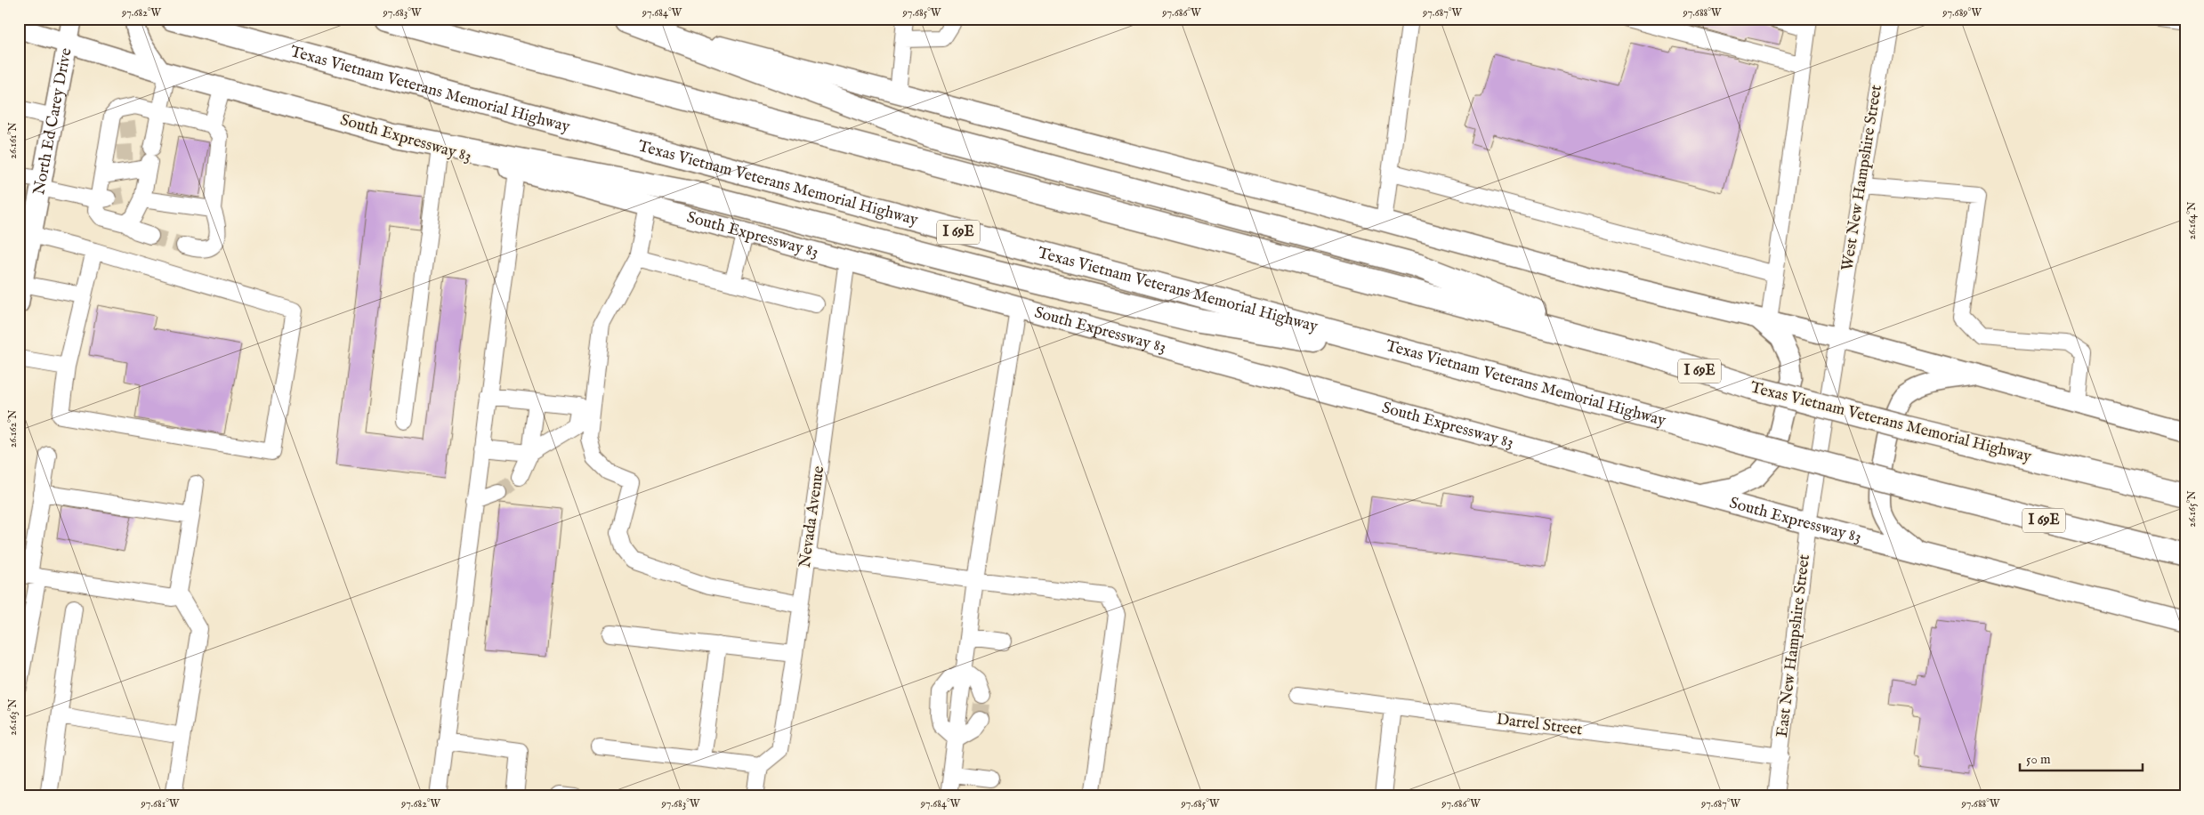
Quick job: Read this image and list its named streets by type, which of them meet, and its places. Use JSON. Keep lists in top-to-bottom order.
{
  "streets": {
    "highway": ["Texas Vietnam Veterans Memorial Highway", "I 69E"],
    "main road": ["North Ed Carey Drive", "South Expressway 83"],
    "street": [
      "West New Hampshire Street",
      "Nevada Avenue",
      "East New Hampshire Street",
      "Darrel Street"
    ]
  },
  "crossings": [
    ["North Ed Carey Drive", "South Expressway 83"],
    ["South Expressway 83", "Nevada Avenue"],
    ["South Expressway 83", "East New Hampshire Street"],
    ["West New Hampshire Street", "East New Hampshire Street"],
    ["East New Hampshire Street", "Darrel Street"]
  ],
  "scale_bar": "50 m",
  "coordinates": [
    "97.682°W",
    "97.683°W",
    "97.684°W",
    "97.685°W",
    "97.686°W",
    "97.687°W",
    "97.688°W",
    "97.689°W",
    "26.161°N",
    "26.164°N",
    "26.162°N",
    "26.165°N",
    "26.163°N",
    "97.681°W"
  ]
}
